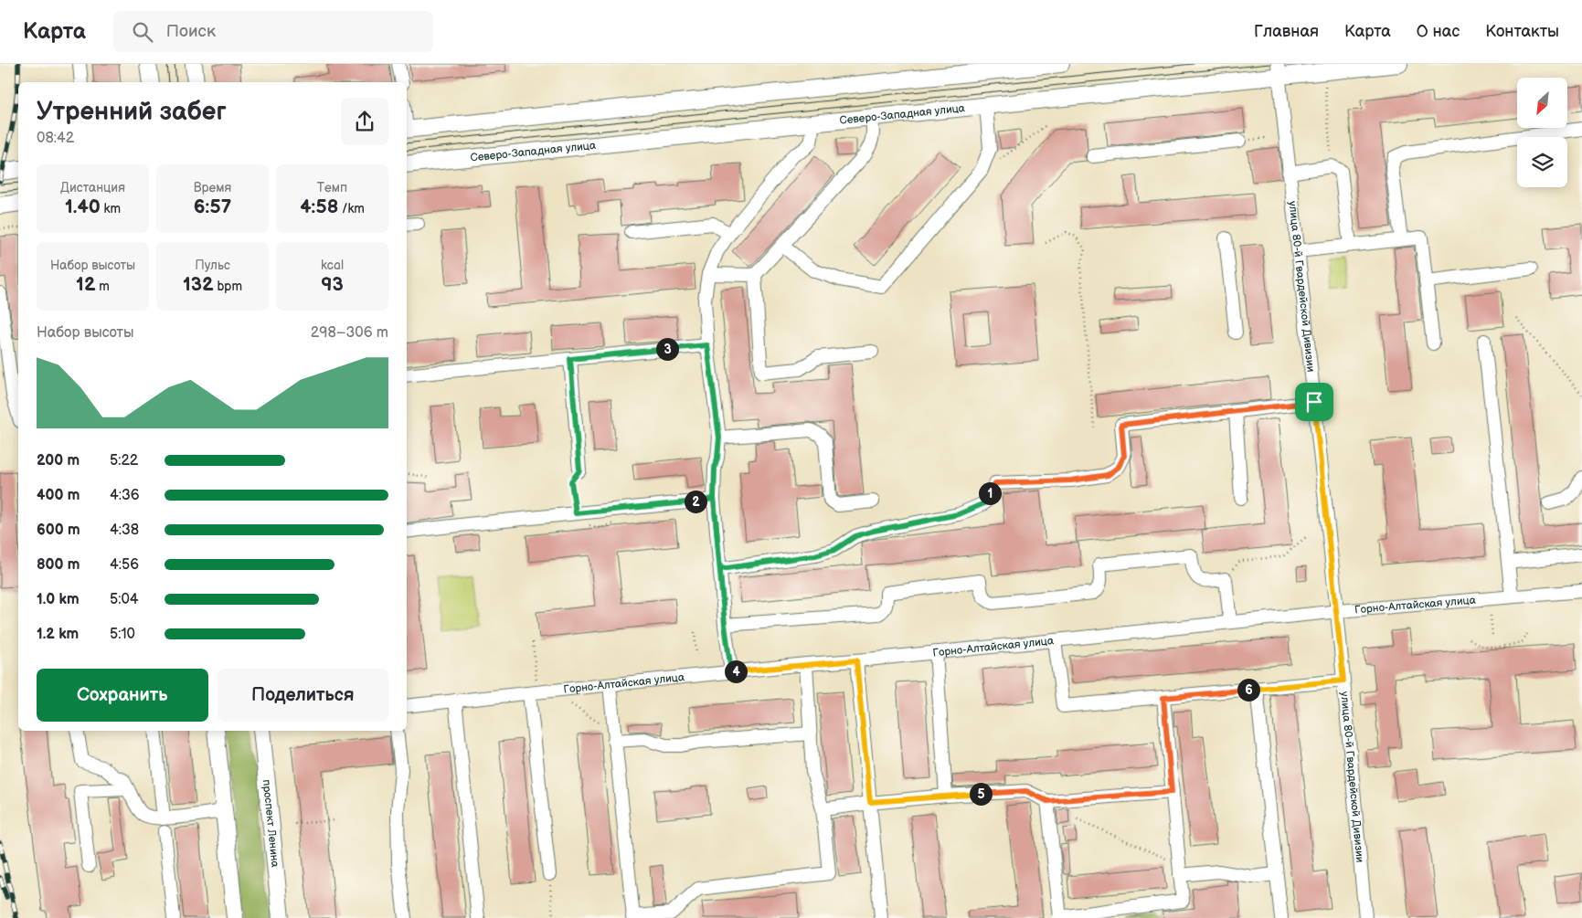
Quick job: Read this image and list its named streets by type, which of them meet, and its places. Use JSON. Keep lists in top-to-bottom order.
{
  "streets": {
    "main road": ["Северо-Западная улица", "проспект Ленина"],
    "street": ["улица 80-й Гвардейской Дивизии", "Горно-Алтайская улица"]
  },
  "crossings": [
    ["Северо-Западная улица", "улица 80-й Гвардейской Дивизии"],
    ["улица 80-й Гвардейской Дивизии", "Горно-Алтайская улица"]
  ],
  "north": "bottom left",
  "page": {
    "header": "Карта",
    "search": "Поиск",
    "nav": [
      "Главная",
      "Карта",
      "О нас",
      "Контакты"
    ],
    "heading": ["Утренний забег", "08:42"],
    "stats": [
      ["Дистанция", "1.40 km"],
      ["Время", "6:57"],
      ["Темп", "4:58 /km"],
      ["Набор высоты", "12 m"],
      ["Пульс", "132 bpm"],
      ["kcal", "93"]
    ],
    "chart": ["Набор высоты", "298–306 m"],
    "pins": [
      "3",
      "1",
      "2",
      "4",
      "6",
      "5"
    ],
    "list": [
      {
        "name": "200 m",
        "note": "5:22"
      },
      {
        "name": "400 m",
        "note": "4:36"
      },
      {
        "name": "600 m",
        "note": "4:38"
      },
      {
        "name": "800 m",
        "note": "4:56"
      },
      {
        "name": "1.0 km",
        "note": "5:04"
      },
      {
        "name": "1.2 km",
        "note": "5:10"
      }
    ],
    "buttons": ["Сохранить", "Поделиться"]
  }
}
